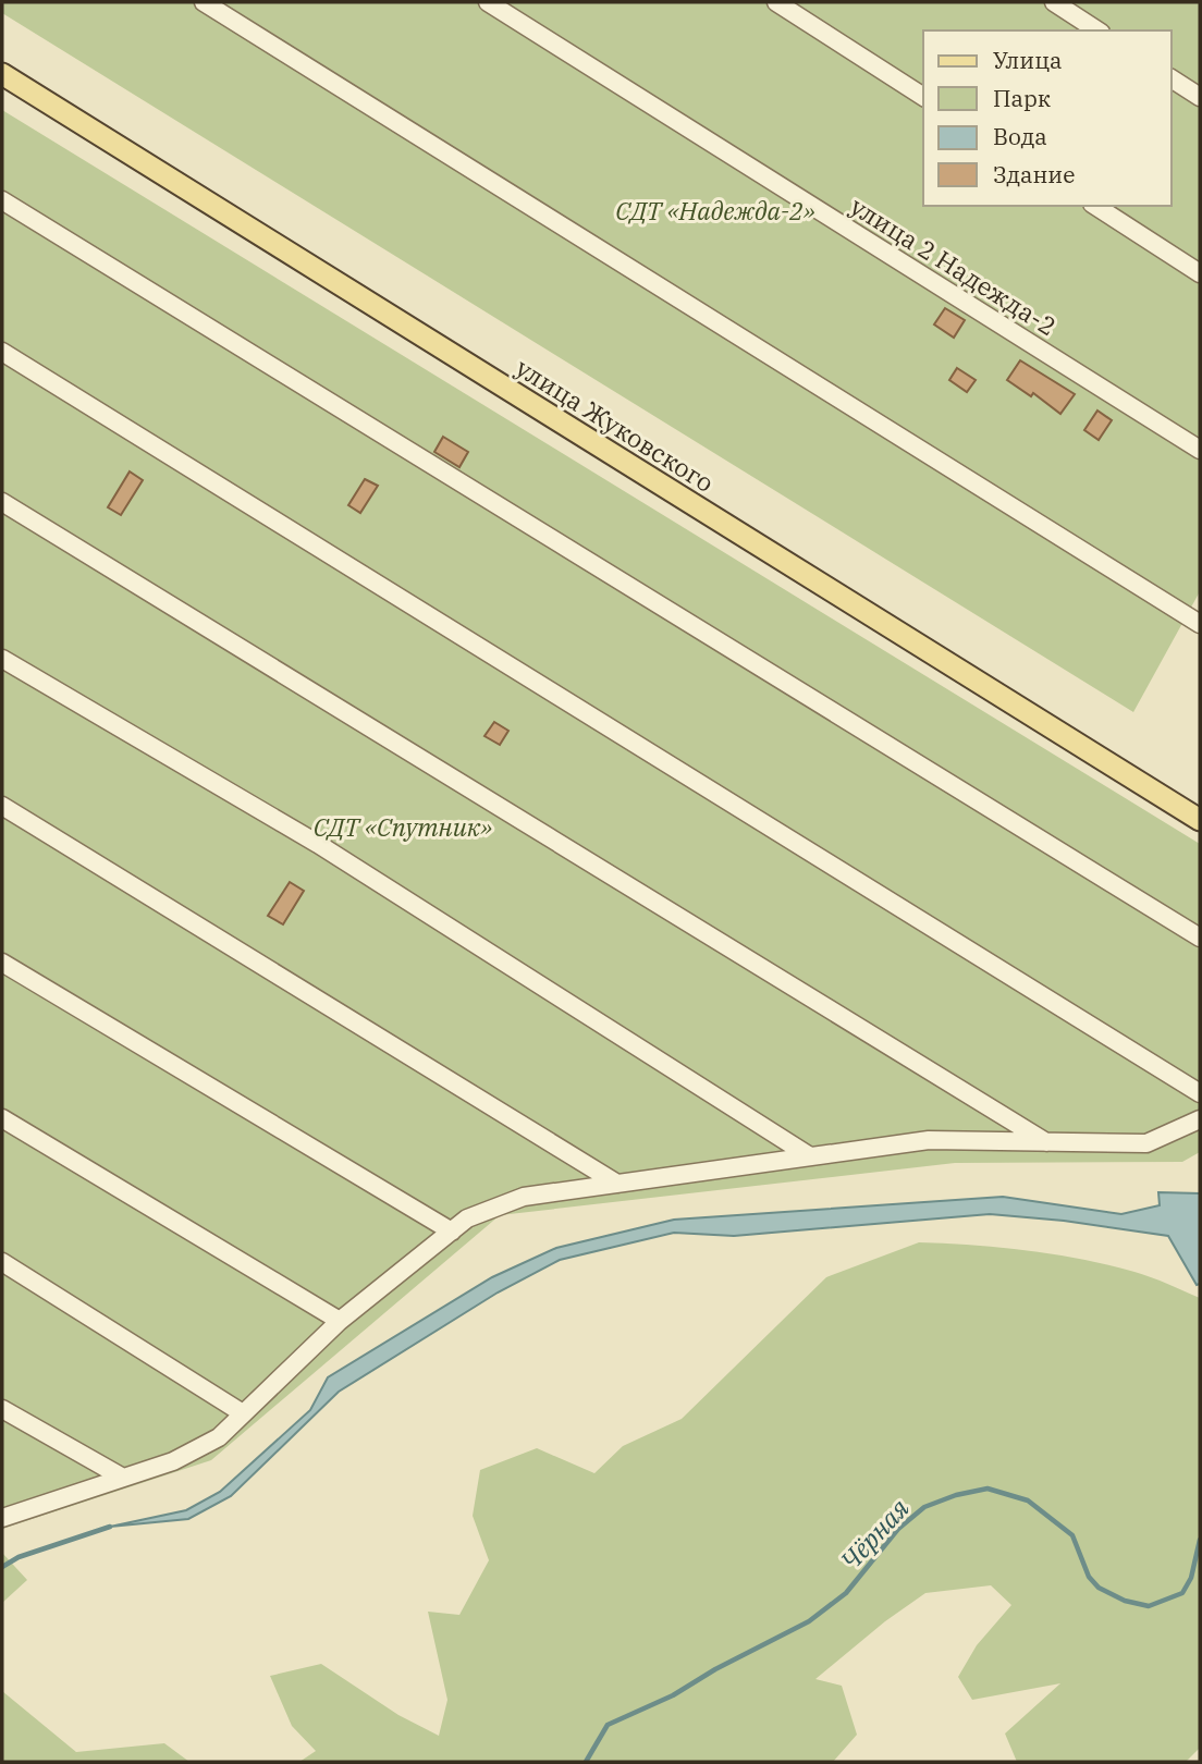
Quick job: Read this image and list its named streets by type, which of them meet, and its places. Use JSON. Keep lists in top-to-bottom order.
{
  "streets": {
    "main road": ["улица Жуковского"],
    "lane": ["улица 2 Надежда-2"]
  },
  "water": ["Чёрная"],
  "parks": ["СДТ «Надежда-2»", "СДТ «Спутник»"],
  "legend": [
    "Улица",
    "Парк",
    "Вода",
    "Здание"
  ]
}
